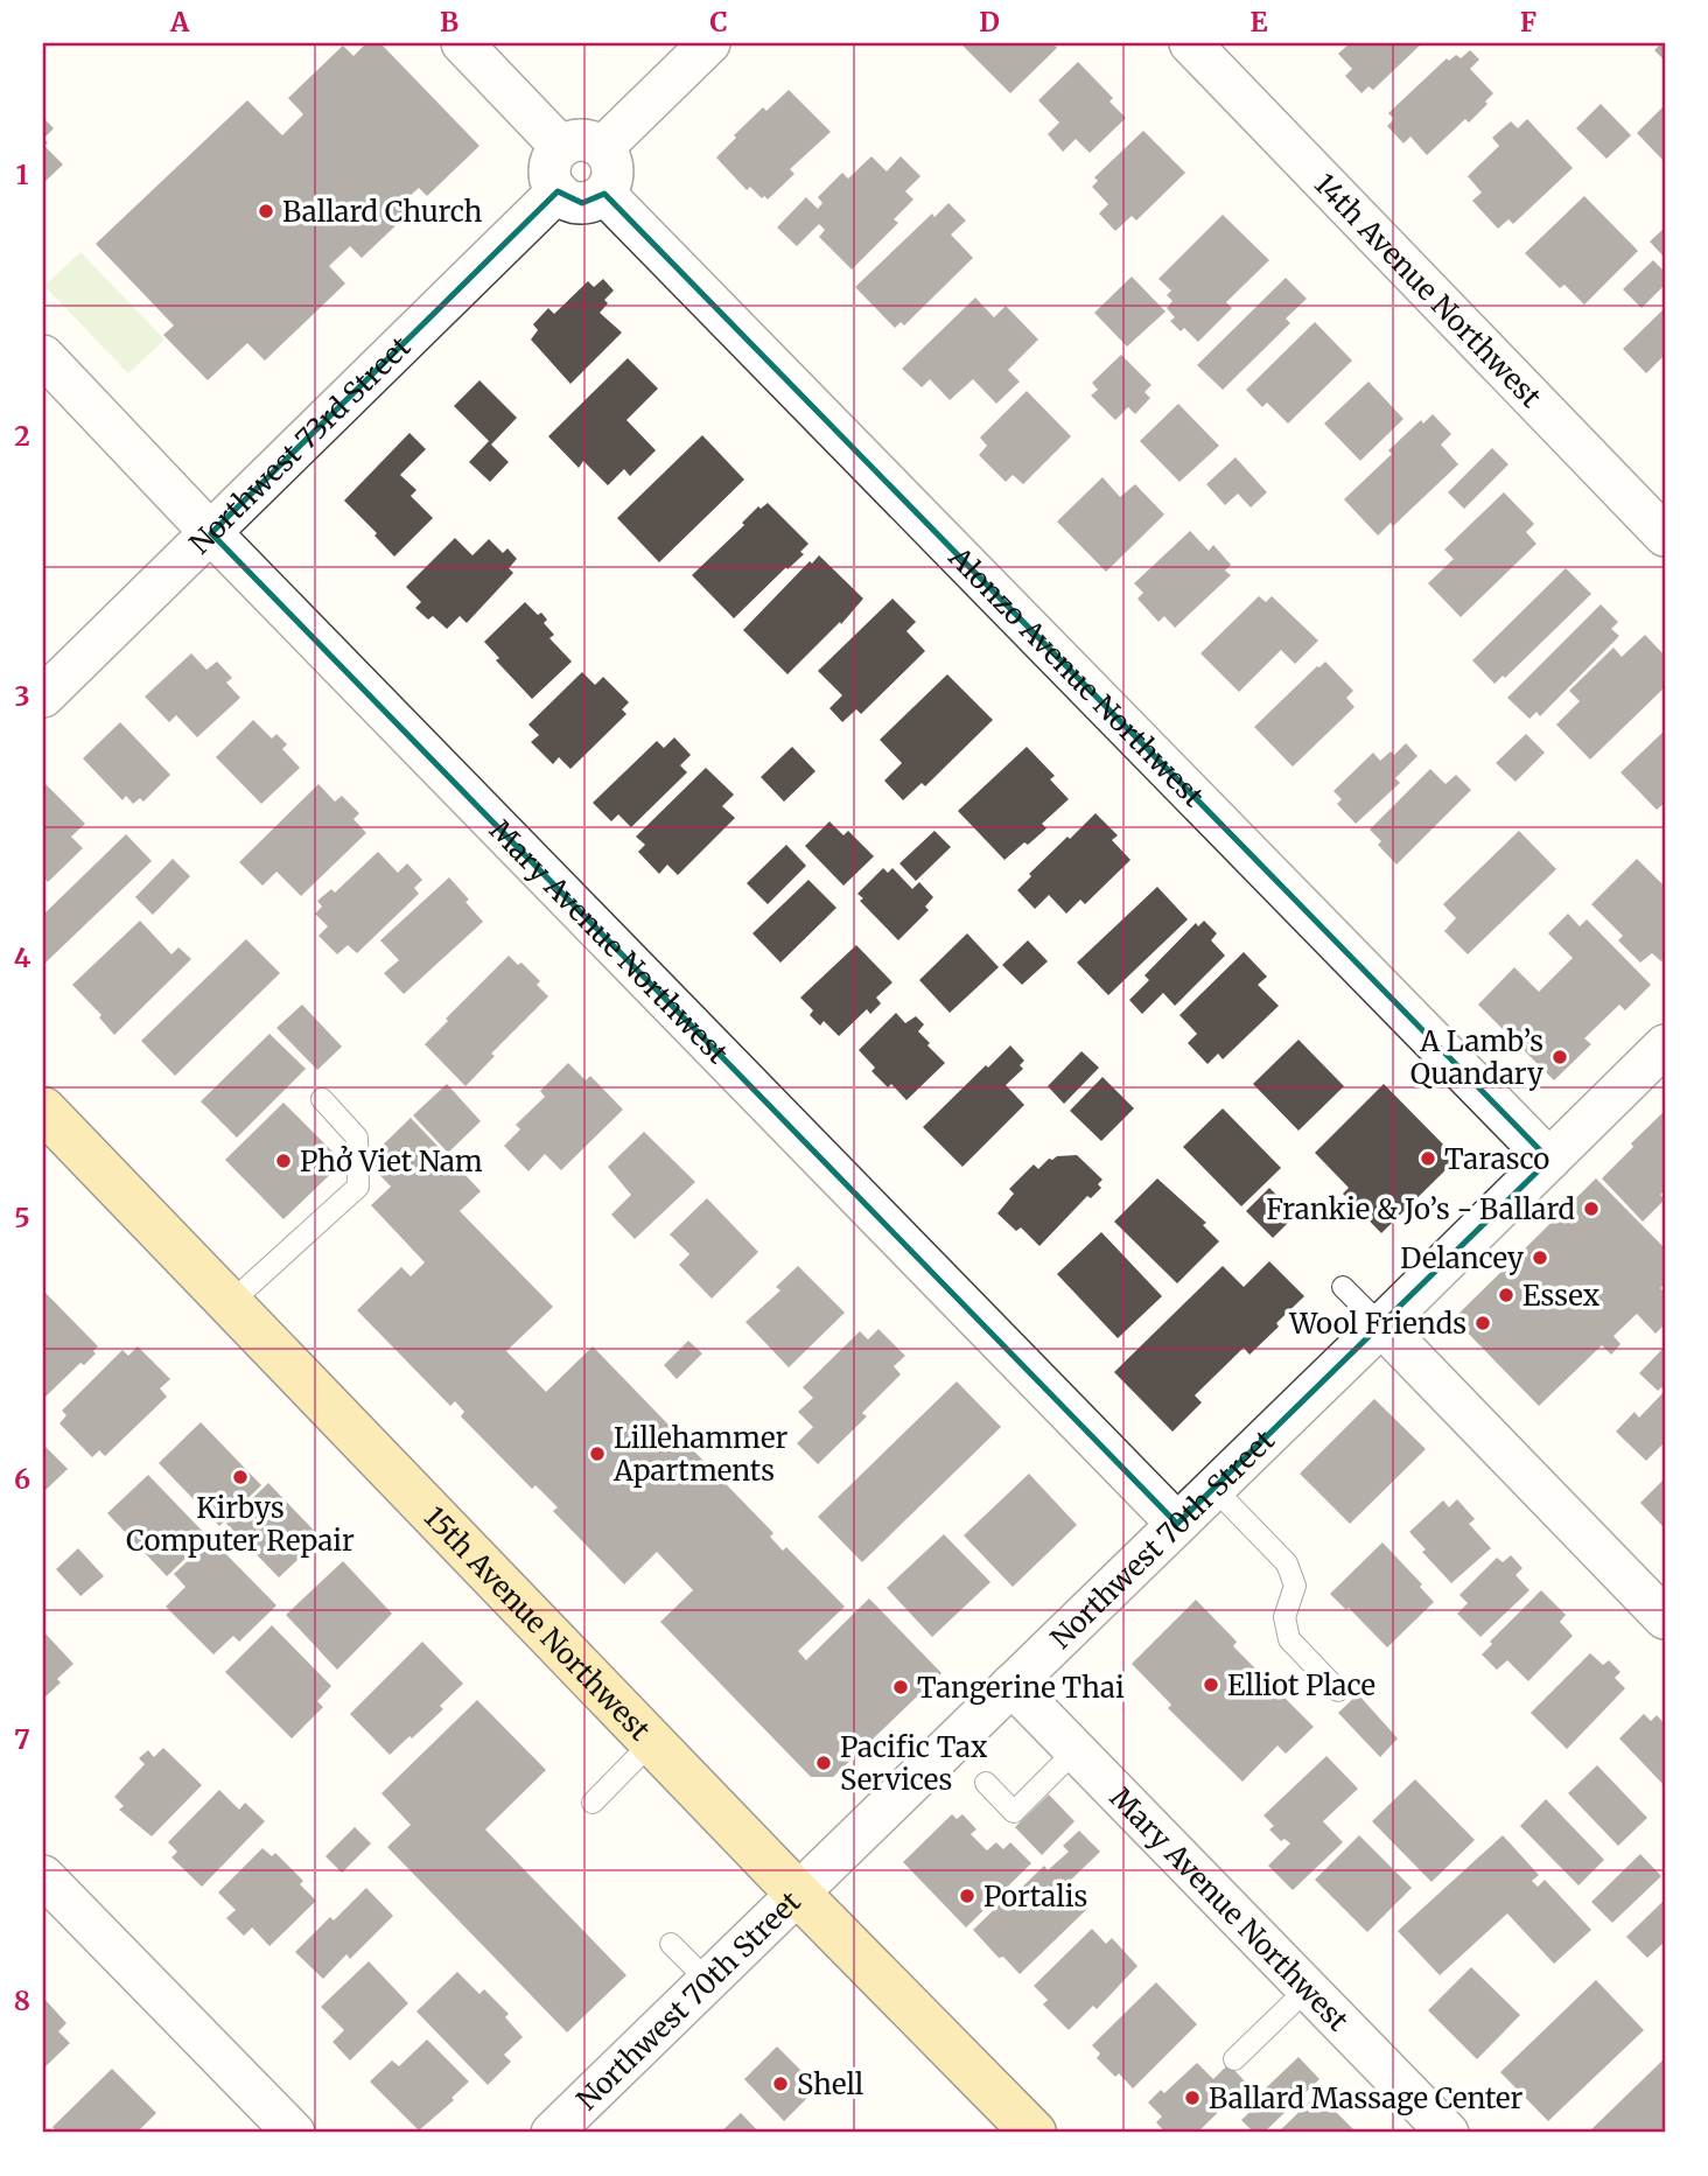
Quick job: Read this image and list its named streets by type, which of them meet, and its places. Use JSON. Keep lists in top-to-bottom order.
{
  "streets": {
    "main road": ["15th Avenue Northwest"],
    "street": [
      "14th Avenue Northwest",
      "Northwest 73rd Street",
      "Alonzo Avenue Northwest",
      "Mary Avenue Northwest",
      "Northwest 70th Street"
    ]
  },
  "crossings": [
    ["Northwest 73rd Street", "Alonzo Avenue Northwest"],
    ["Northwest 73rd Street", "Mary Avenue Northwest"],
    ["Alonzo Avenue Northwest", "Northwest 70th Street"],
    ["Mary Avenue Northwest", "Northwest 70th Street"],
    ["Northwest 70th Street", "15th Avenue Northwest"]
  ],
  "places": [
    "Ballard Church",
    "A Lamb’s Quandary",
    "Tarasco",
    "Phở Viet Nam",
    "Frankie & Jo’s - Ballard",
    "Delancey",
    "Essex",
    "Wool Friends",
    "Lillehammer Apartments",
    "Kirbys Computer Repair",
    "Elliot Place",
    "Tangerine Thai",
    "Pacific Tax Services",
    "Portalis",
    "Shell",
    "Ballard Massage Center"
  ],
  "grid": {
    "columns": [
      "A",
      "B",
      "C",
      "D",
      "E",
      "F"
    ],
    "rows": [
      "1",
      "2",
      "3",
      "4",
      "5",
      "6",
      "7",
      "8"
    ]
  }
}
